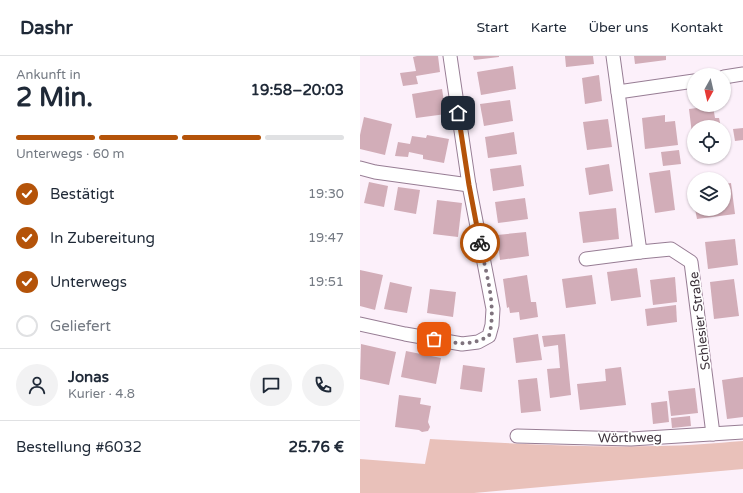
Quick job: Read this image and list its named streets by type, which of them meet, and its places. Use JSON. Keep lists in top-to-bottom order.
{
  "streets": {
    "street": ["Schlesier Straße", "Wörthweg"]
  },
  "crossings": [
    ["Schlesier Straße", "Wörthweg"]
  ],
  "north": "bottom",
  "page": {
    "header": "Dashr",
    "nav": [
      "Start",
      "Karte",
      "Über uns",
      "Kontakt"
    ],
    "heading": ["2 Min.", "Ankunft in", "19:58–20:03"],
    "panel": [
      "Jonas",
      "Kurier · 4.8",
      "Bestellung #6032",
      "25.76 €"
    ],
    "bar": "Unterwegs · 60 m",
    "list": [
      ["Bestätigt", "19:30"],
      ["In Zubereitung", "19:47"],
      ["Unterwegs", "19:51"],
      "Geliefert"
    ]
  }
}
